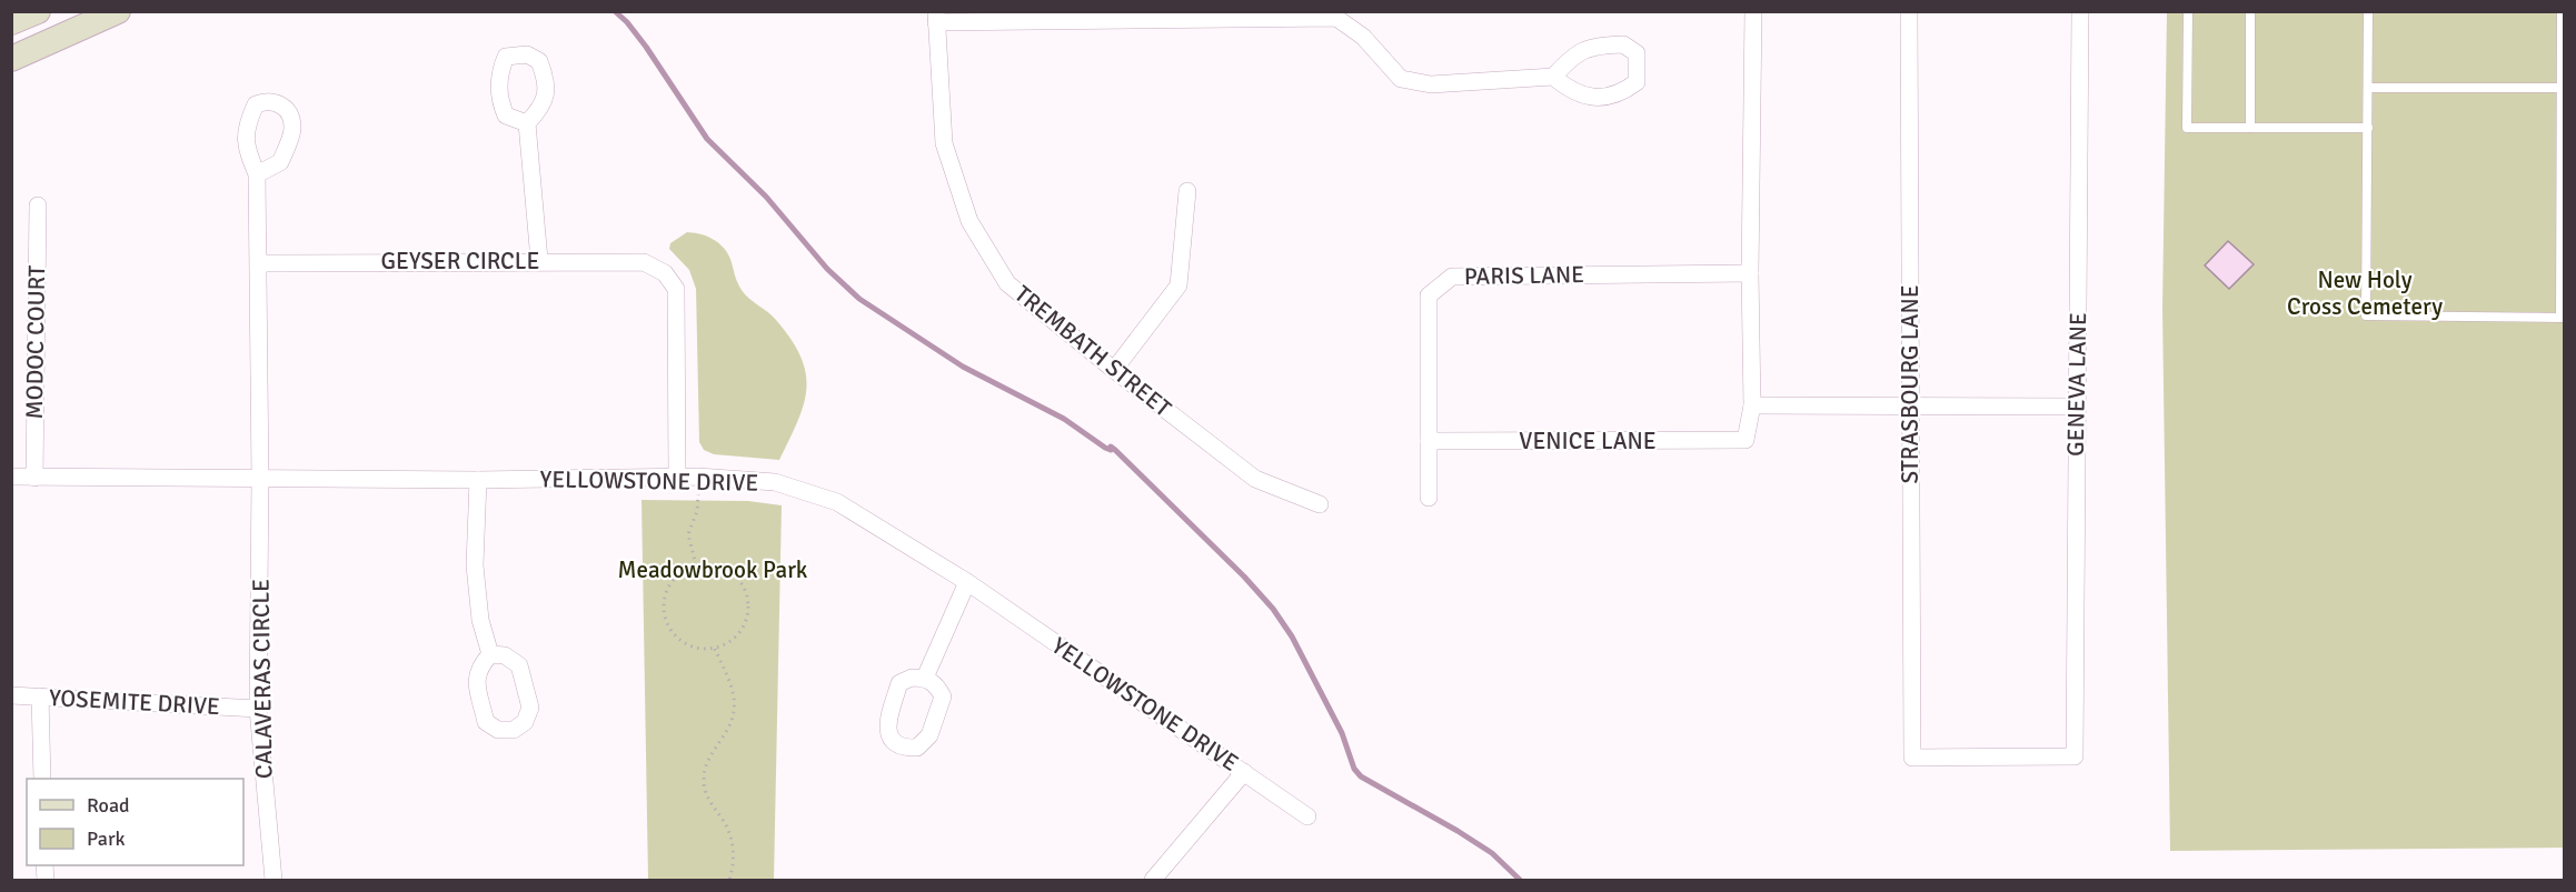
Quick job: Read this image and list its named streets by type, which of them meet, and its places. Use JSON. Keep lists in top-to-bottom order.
{
  "streets": {
    "street": [
      "GEYSER CIRCLE",
      "PARIS LANE",
      "MODOC COURT",
      "TREMBATH STREET",
      "STRASBOURG LANE",
      "GENEVA LANE",
      "VENICE LANE",
      "YELLOWSTONE DRIVE",
      "CALAVERAS CIRCLE",
      "YOSEMITE DRIVE"
    ]
  },
  "crossings": [
    ["GEYSER CIRCLE", "YELLOWSTONE DRIVE"],
    ["PARIS LANE", "VENICE LANE"],
    ["MODOC COURT", "YELLOWSTONE DRIVE"],
    ["STRASBOURG LANE", "GENEVA LANE"],
    ["YELLOWSTONE DRIVE", "CALAVERAS CIRCLE"],
    ["CALAVERAS CIRCLE", "YOSEMITE DRIVE"]
  ],
  "parks": ["New Holy Cross Cemetery", "Meadowbrook Park"],
  "legend": ["Road", "Park"]
}
